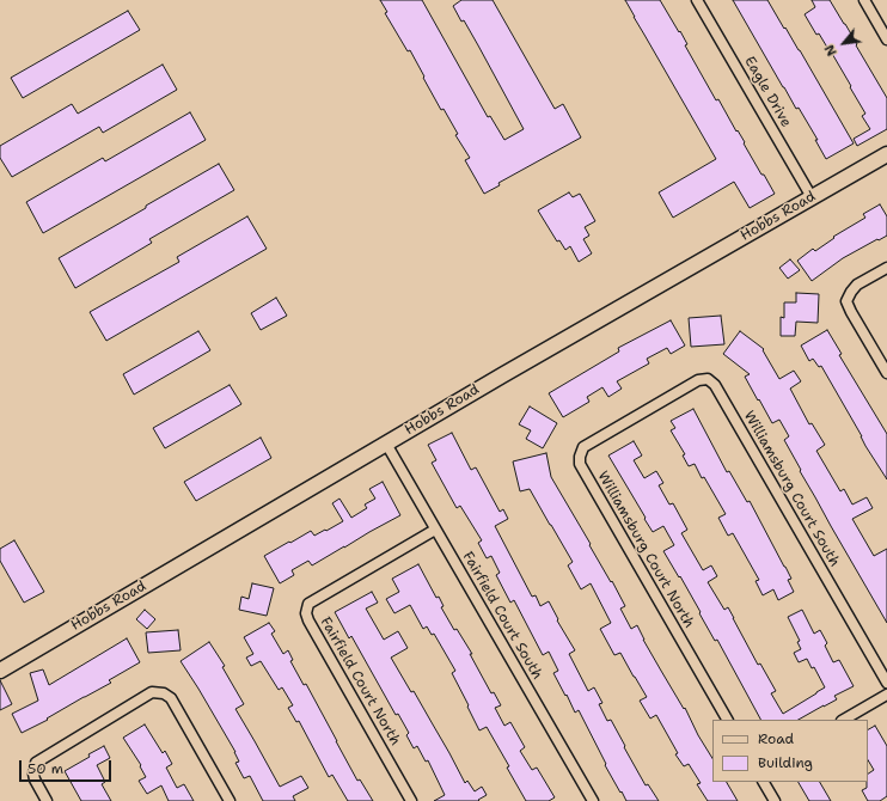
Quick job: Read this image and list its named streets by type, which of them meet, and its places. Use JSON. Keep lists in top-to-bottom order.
{
  "streets": {
    "street": [
      "Eagle Drive",
      "Hobbs Road",
      "Williamsburg Court South",
      "Williamsburg Court North",
      "Fairfield Court South",
      "Fairfield Court North"
    ]
  },
  "crossings": [
    ["Eagle Drive", "Hobbs Road"],
    ["Hobbs Road", "Fairfield Court South"],
    ["Williamsburg Court South", "Williamsburg Court North"],
    ["Fairfield Court South", "Fairfield Court North"]
  ],
  "legend": ["Road", "Building"],
  "scale_bar": "50 m",
  "north": "bottom left"
}
